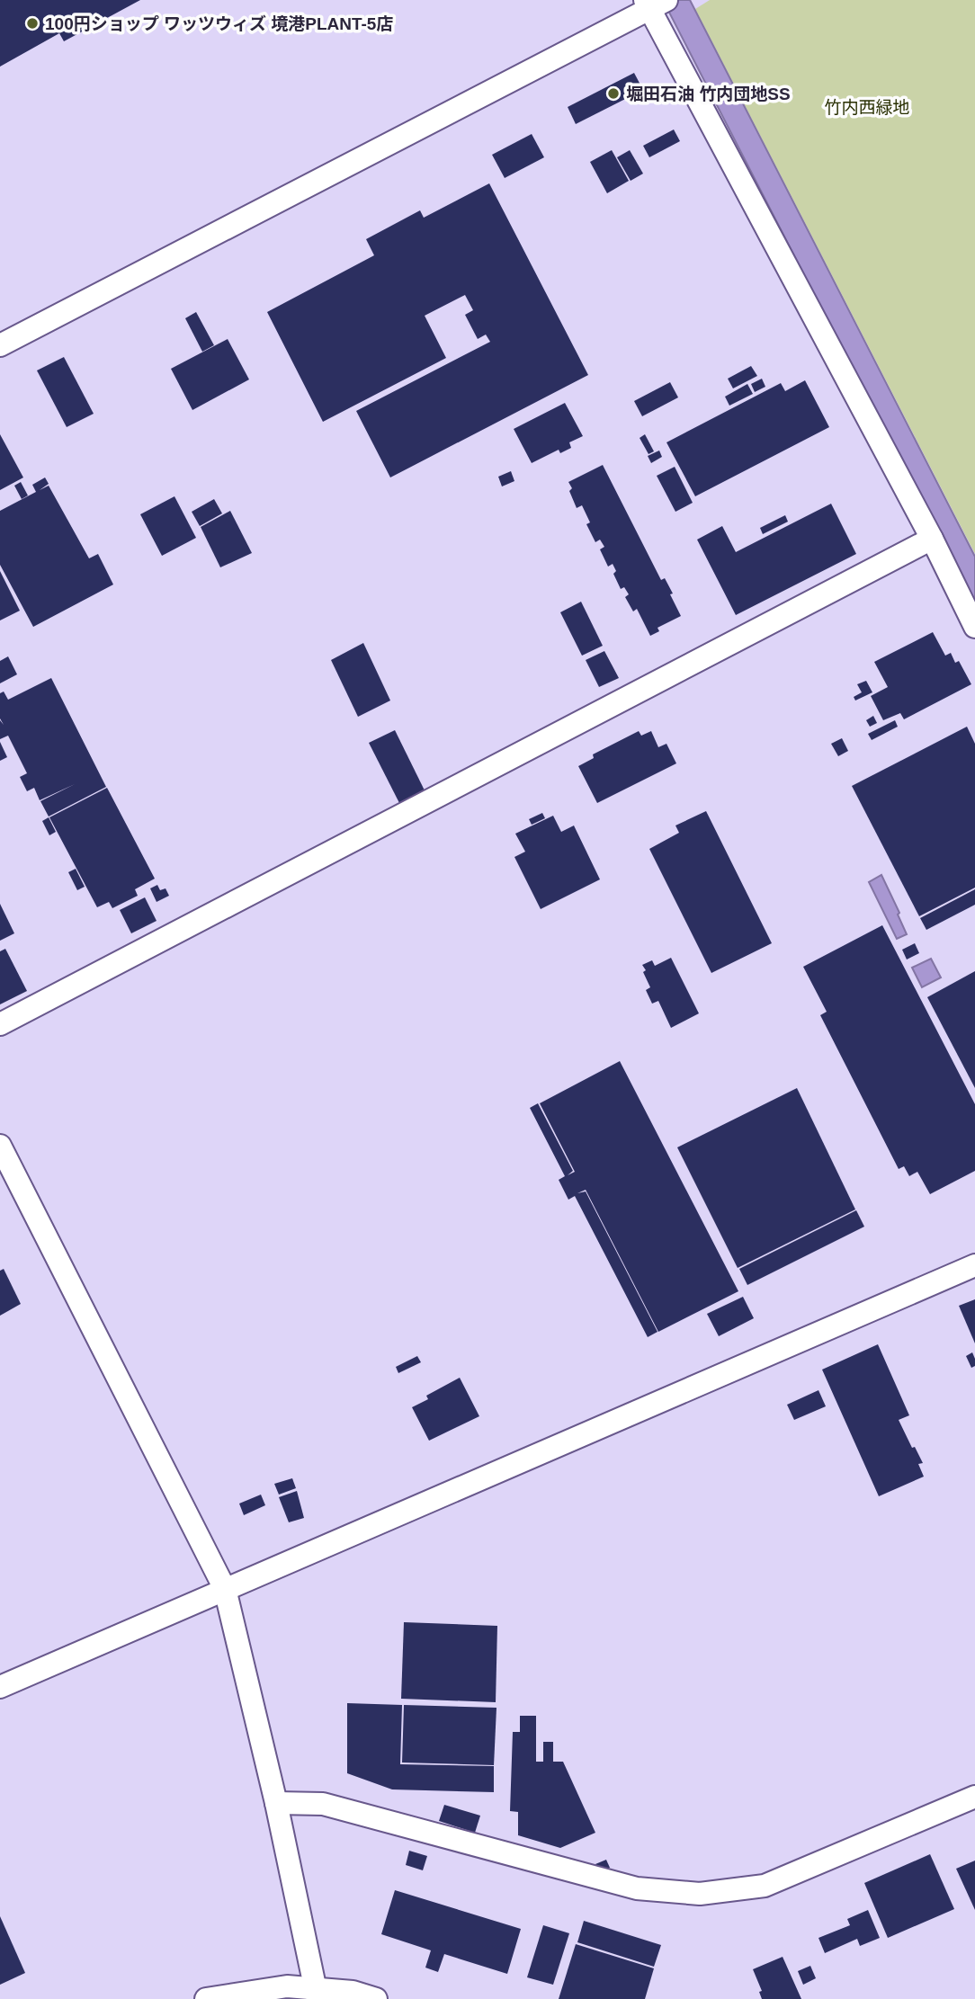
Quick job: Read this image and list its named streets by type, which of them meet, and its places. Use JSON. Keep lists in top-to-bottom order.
{
  "parks": ["竹内西緑地"],
  "places": ["100円ショップ ワッツウィズ 境港PLANT-5店", "堀田石油 竹内団地SS"]
}
